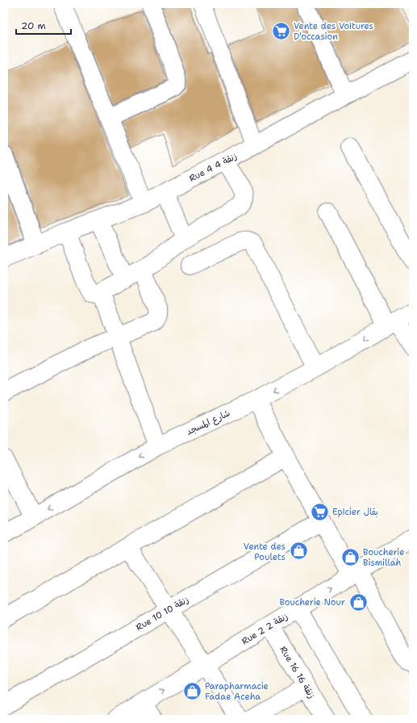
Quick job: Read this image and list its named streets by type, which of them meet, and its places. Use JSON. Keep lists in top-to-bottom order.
{
  "streets": {
    "street": [
      "Rue 4 زنقة 4",
      "شارع المسجد",
      "Rue 10 زنقة 10",
      "Rue 2 زنقة 2",
      "Rue 16 زنقة 16"
    ]
  },
  "crossings": [
    ["Rue 2 زنقة 2", "Rue 16 زنقة 16"]
  ],
  "places": {
    "supermarket": ["Vente des Voitures D'occasion", "Epicier بقال"],
    "shop": [
      "Vente des Poulets",
      "Boucherie Bismillah",
      "Boucherie Nour",
      "Parapharmacie Fadae Aceha"
    ]
  },
  "scale_bar": "20 m"
}
